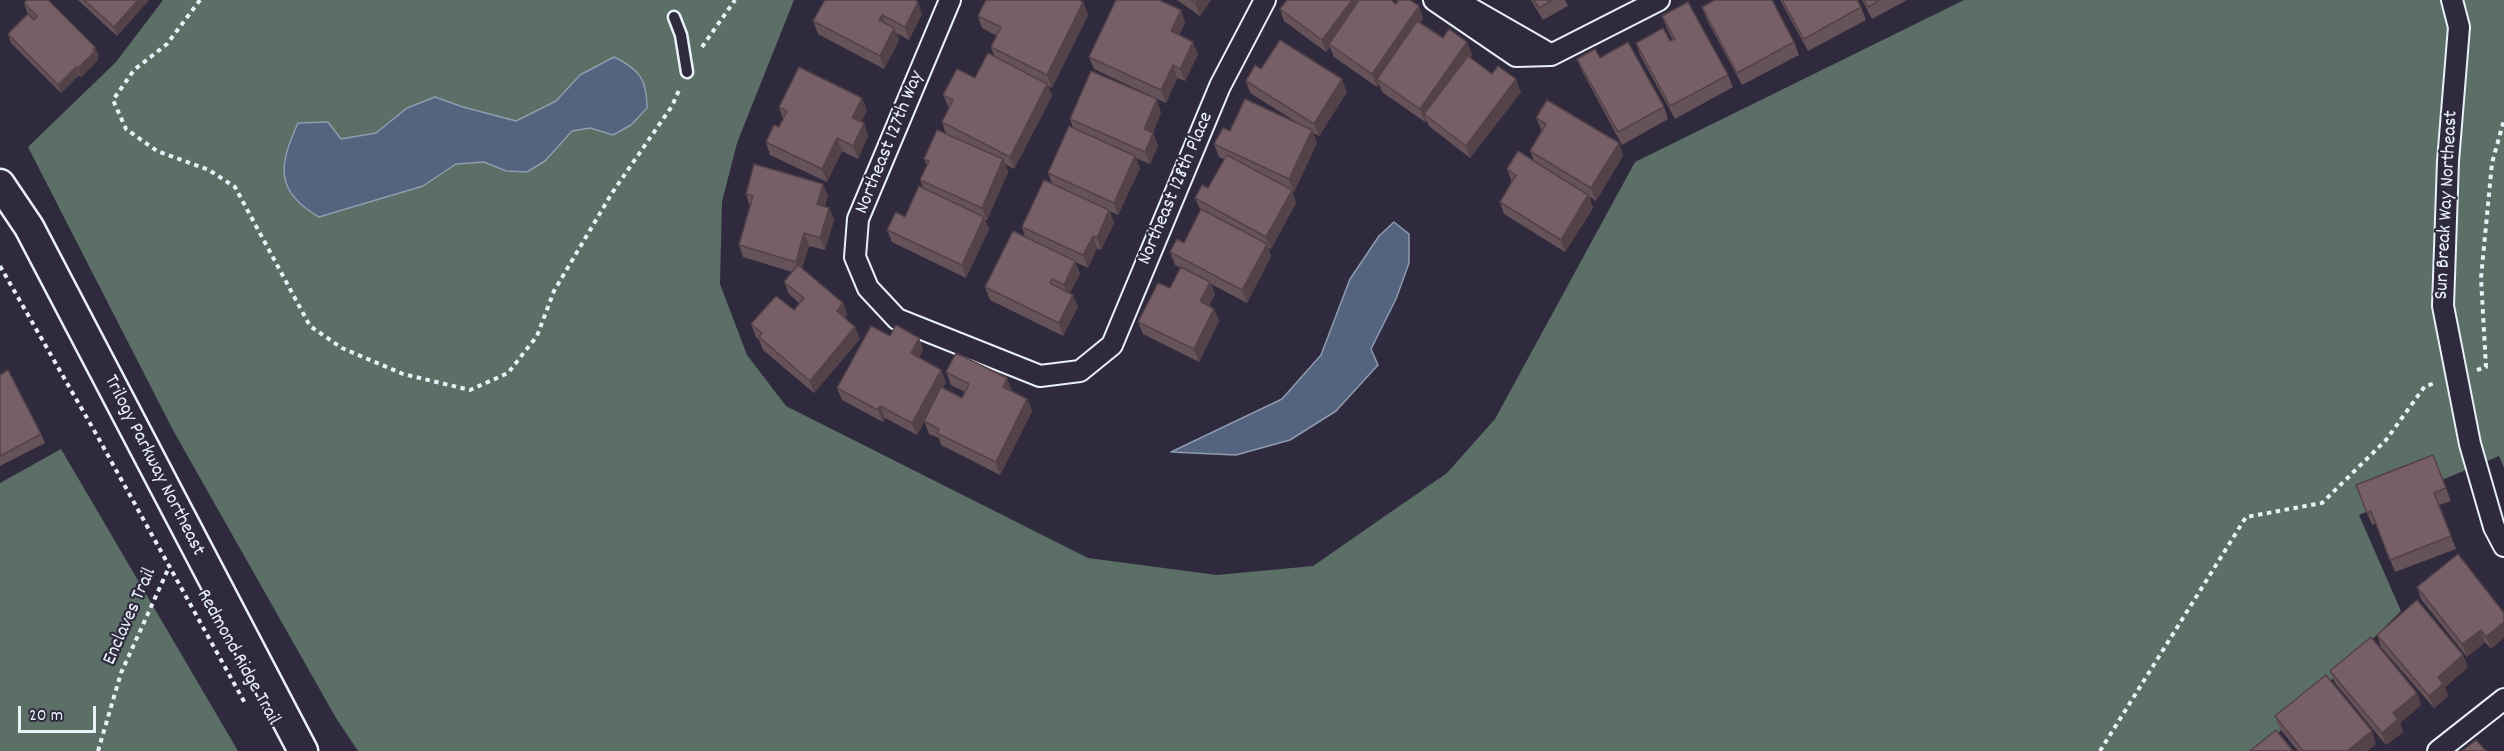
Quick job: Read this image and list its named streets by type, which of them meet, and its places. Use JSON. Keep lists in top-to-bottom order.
{
  "streets": {
    "street": [
      "Northeast 127th Way",
      "Northeast 128th Place",
      "Sun Break Way Northeast",
      "Trilogy Parkway Northeast"
    ],
    "path": ["Enclaves Trail", "Redmond Ridge Trail"]
  },
  "crossings": [
    ["Northeast 127th Way", "Northeast 128th Place"],
    ["Trilogy Parkway Northeast", "Enclaves Trail"],
    ["Enclaves Trail", "Redmond Ridge Trail"]
  ],
  "scale_bar": "20 m"
}
